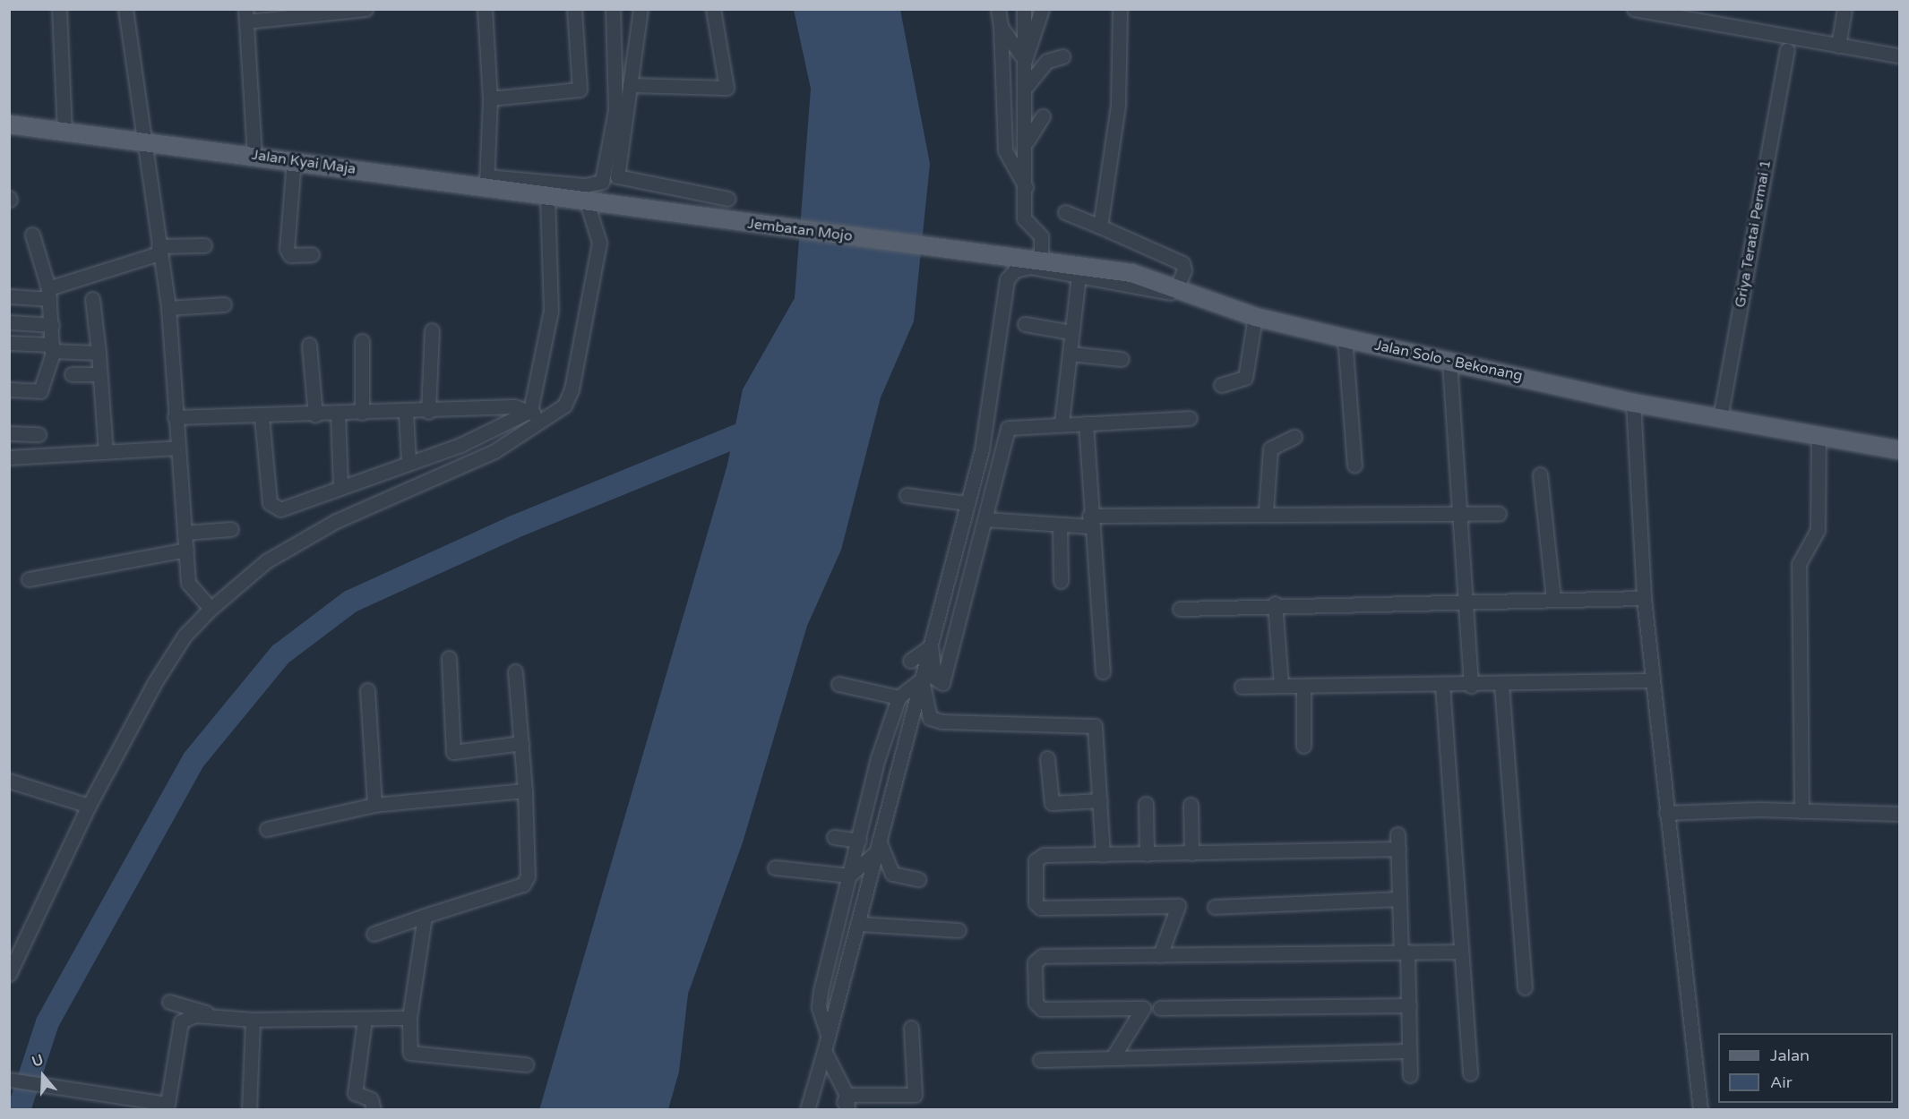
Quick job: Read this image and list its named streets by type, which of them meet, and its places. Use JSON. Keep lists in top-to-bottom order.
{
  "streets": {
    "main road": ["Jalan Kyai Maja", "Jembatan Mojo", "Jalan Solo - Bekonang"],
    "street": ["Griya Teratai Permai 1"]
  },
  "crossings": [
    ["Jalan Kyai Maja", "Jembatan Mojo"],
    ["Jembatan Mojo", "Jalan Solo - Bekonang"],
    ["Griya Teratai Permai 1", "Jalan Solo - Bekonang"]
  ],
  "legend": ["Jalan", "Air"],
  "north": "top"
}
